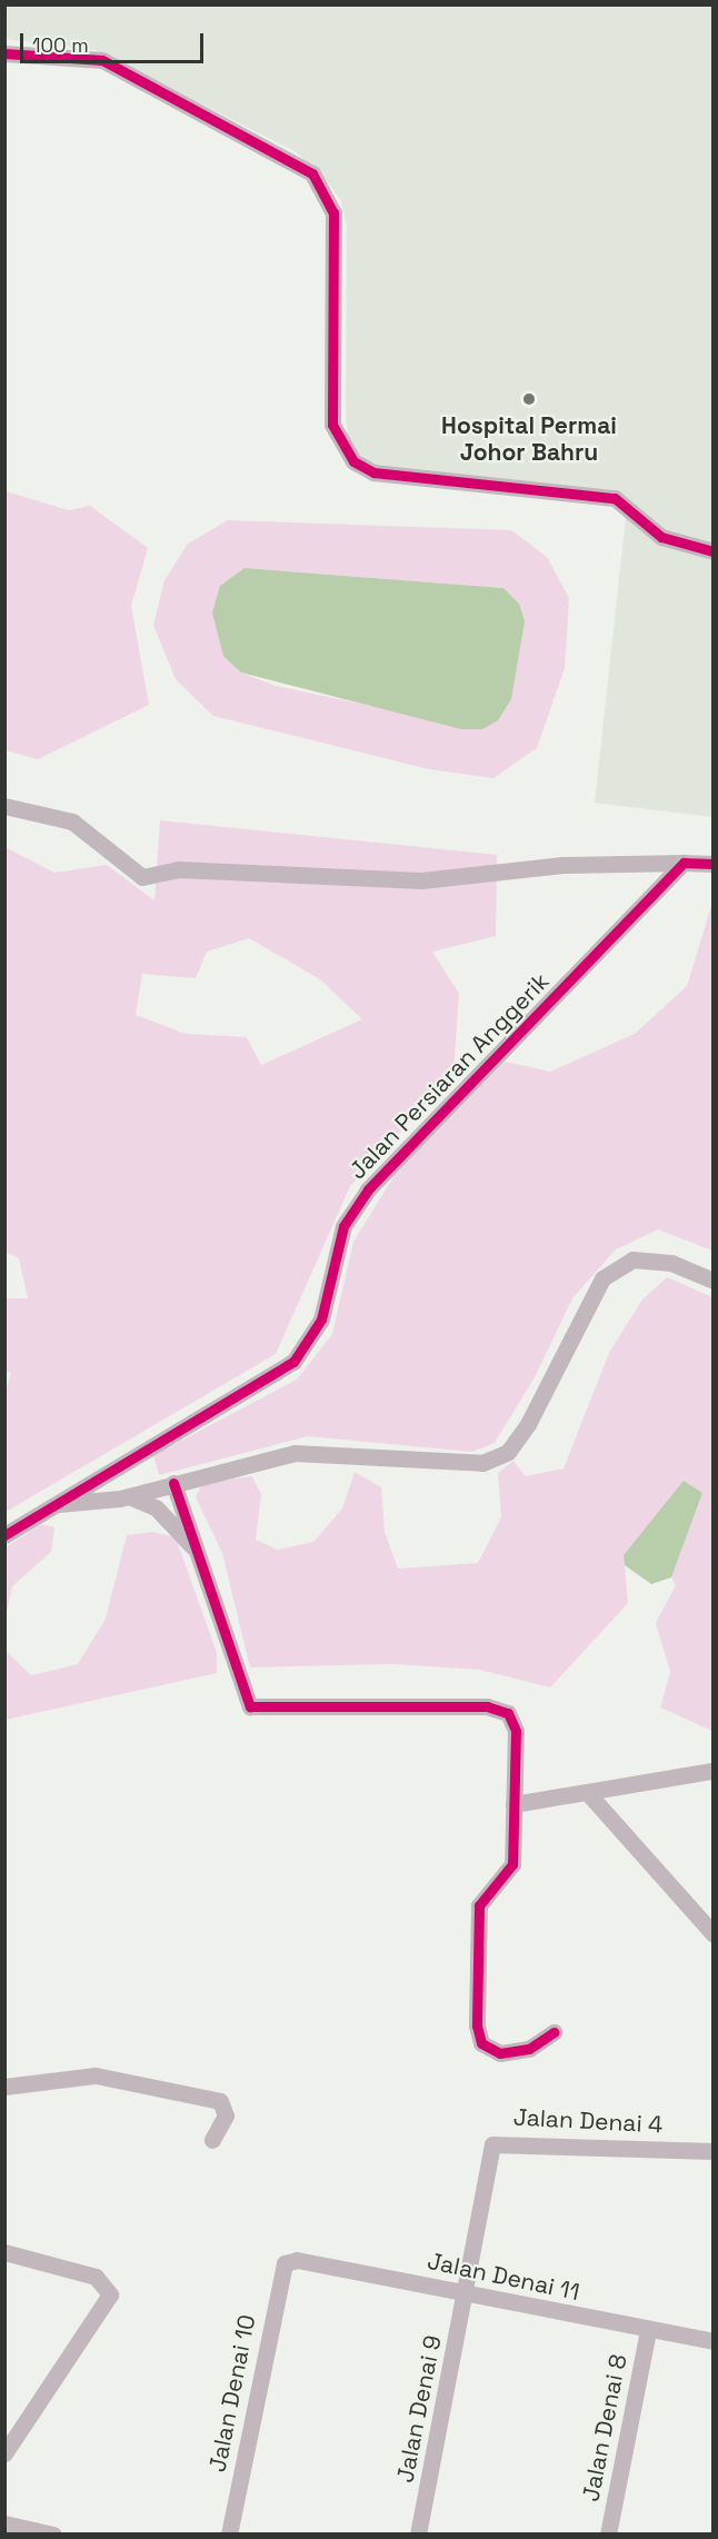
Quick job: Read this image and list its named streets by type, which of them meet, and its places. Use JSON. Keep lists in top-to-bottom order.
{
  "streets": {
    "street": [
      "Jalan Persiaran Anggerik",
      "Jalan Denai 4",
      "Jalan Denai 11",
      "Jalan Denai 10",
      "Jalan Denai 9",
      "Jalan Denai 8"
    ]
  },
  "crossings": [
    ["Jalan Denai 4", "Jalan Denai 11"],
    ["Jalan Denai 4", "Jalan Denai 9"],
    ["Jalan Denai 11", "Jalan Denai 10"],
    ["Jalan Denai 11", "Jalan Denai 9"],
    ["Jalan Denai 11", "Jalan Denai 8"]
  ],
  "places": ["Hospital Permai Johor Bahru"],
  "scale_bar": "100 m"
}
